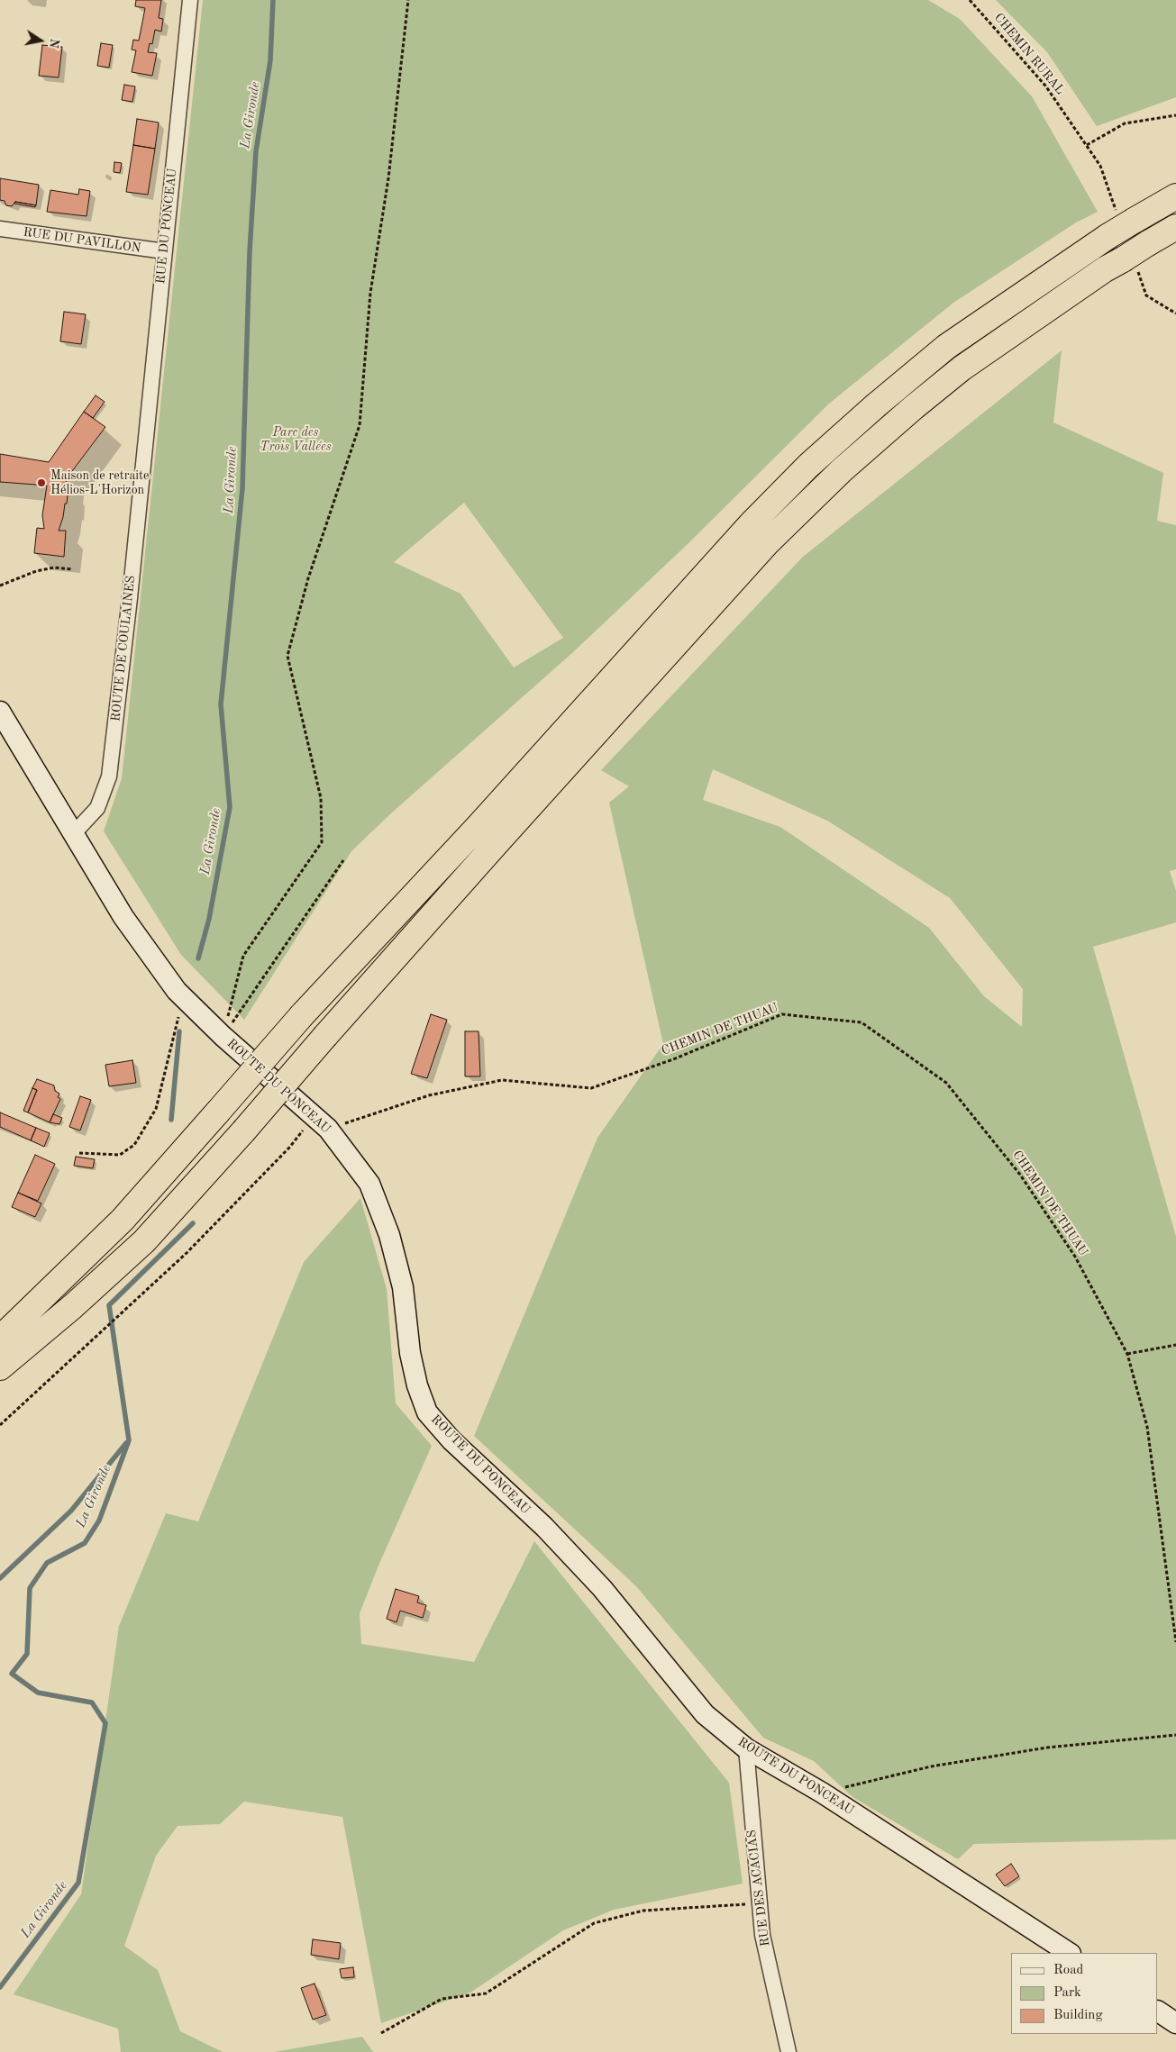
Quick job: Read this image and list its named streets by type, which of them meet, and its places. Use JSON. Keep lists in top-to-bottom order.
{
  "streets": {
    "street": [
      "RUE DU PONCEAU",
      "RUE DU PAVILLON",
      "ROUTE DE COULAINES",
      "ROUTE DU PONCEAU",
      "RUE DES ACACIAS"
    ],
    "path": ["CHEMIN RURAL", "CHEMIN DE THUAU"]
  },
  "crossings": [
    ["RUE DU PONCEAU", "RUE DU PAVILLON"],
    ["RUE DU PONCEAU", "ROUTE DE COULAINES"],
    ["ROUTE DE COULAINES", "ROUTE DU PONCEAU"],
    ["CHEMIN DE THUAU", "ROUTE DU PONCEAU"],
    ["ROUTE DU PONCEAU", "RUE DES ACACIAS"]
  ],
  "water": ["La Gironde"],
  "parks": ["Parc des Trois Vallées"],
  "places": ["Maison de retraite Hélios-L'Horizon"],
  "legend": ["Road", "Park", "Building"],
  "north": "right"
}
